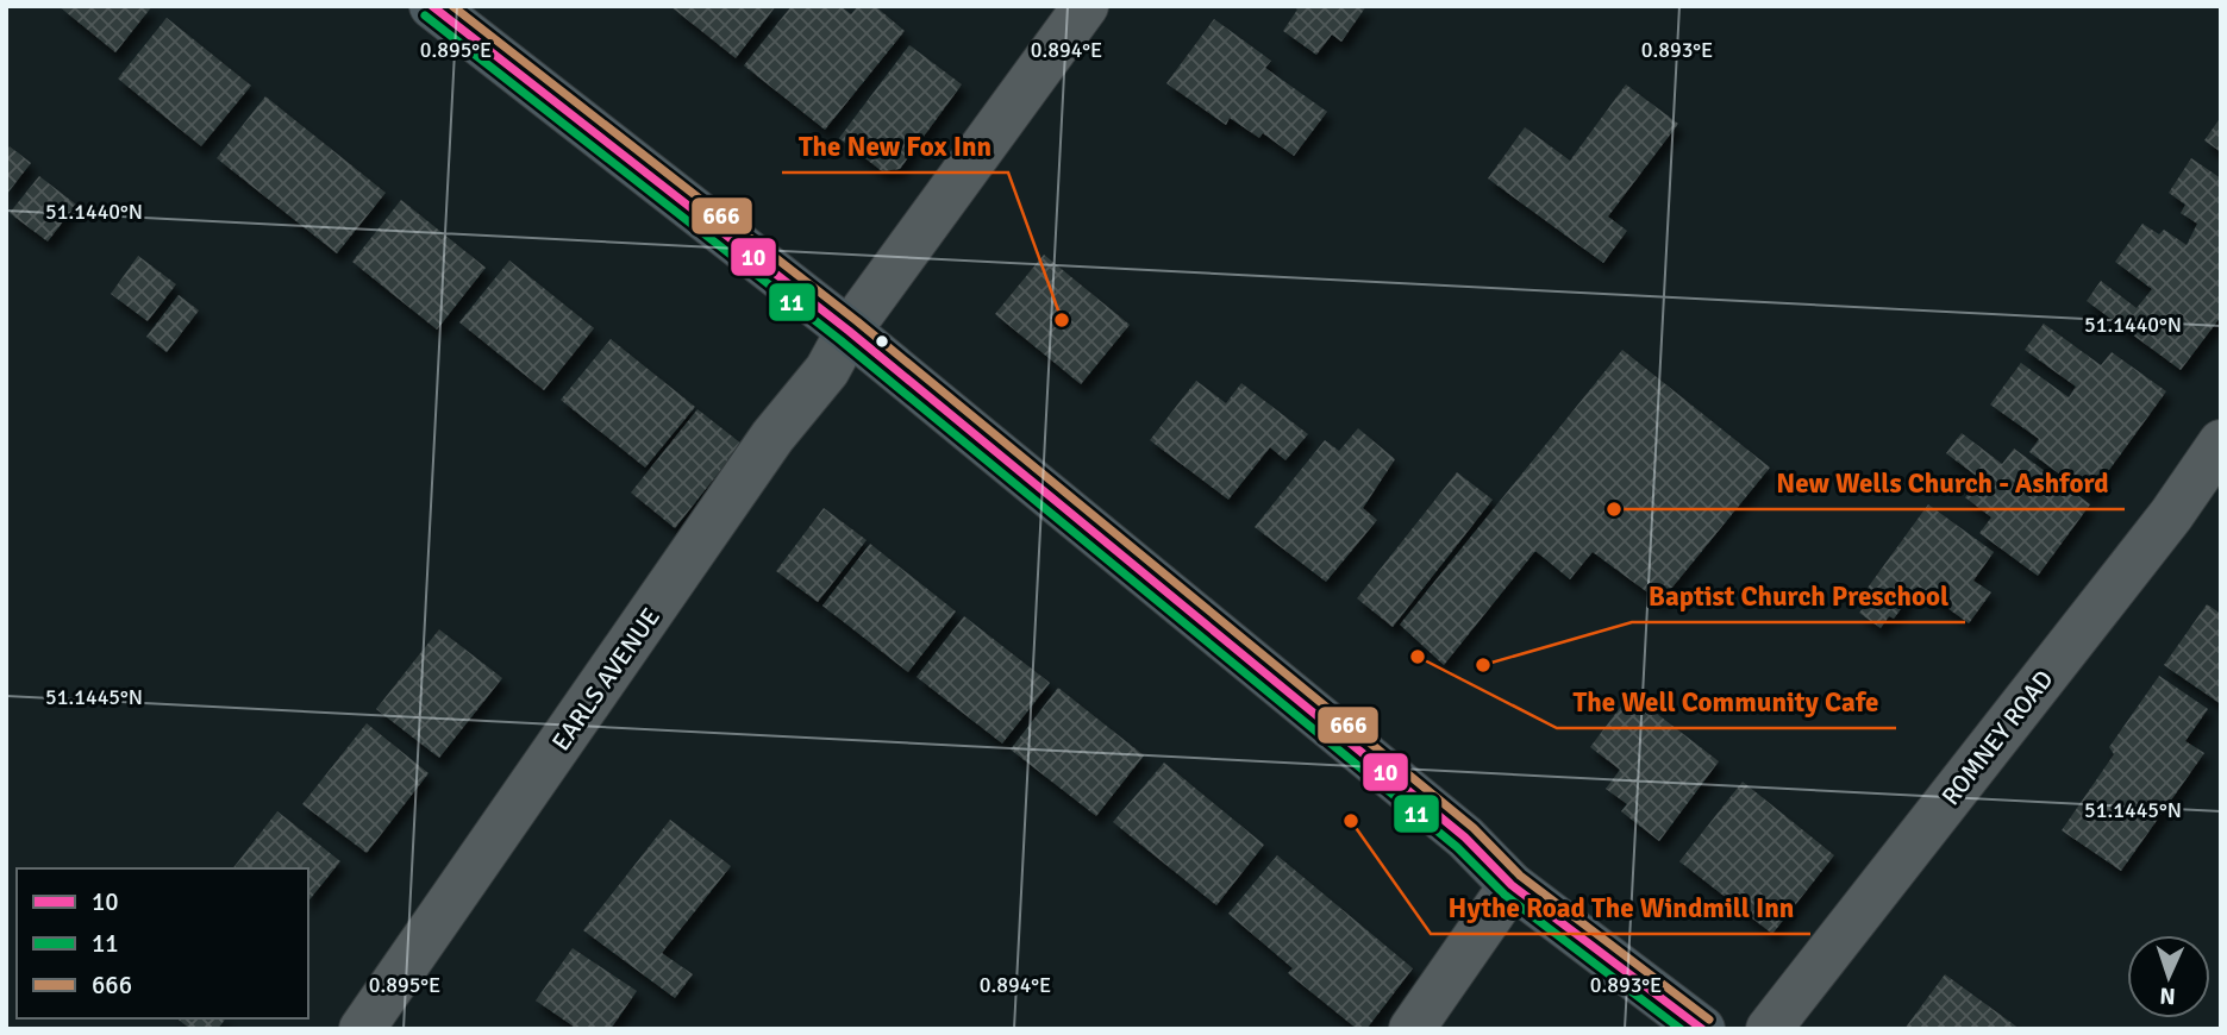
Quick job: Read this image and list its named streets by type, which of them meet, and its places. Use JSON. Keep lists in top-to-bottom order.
{
  "streets": {
    "street": ["EARLS AVENUE", "ROMNEY ROAD"]
  },
  "places": [
    "The New Fox Inn",
    "New Wells Church - Ashford",
    "The Well Community Cafe",
    "Baptist Church Preschool",
    "Hythe Road The Windmill Inn"
  ],
  "lines": ["transit line 10", "transit line 666", "transit line 11"],
  "legend": ["10", "11", "666"],
  "north": "bottom",
  "coordinates": [
    "0.895°E",
    "0.894°E",
    "0.893°E",
    "51.1440°N",
    "51.1445°N"
  ]
}
